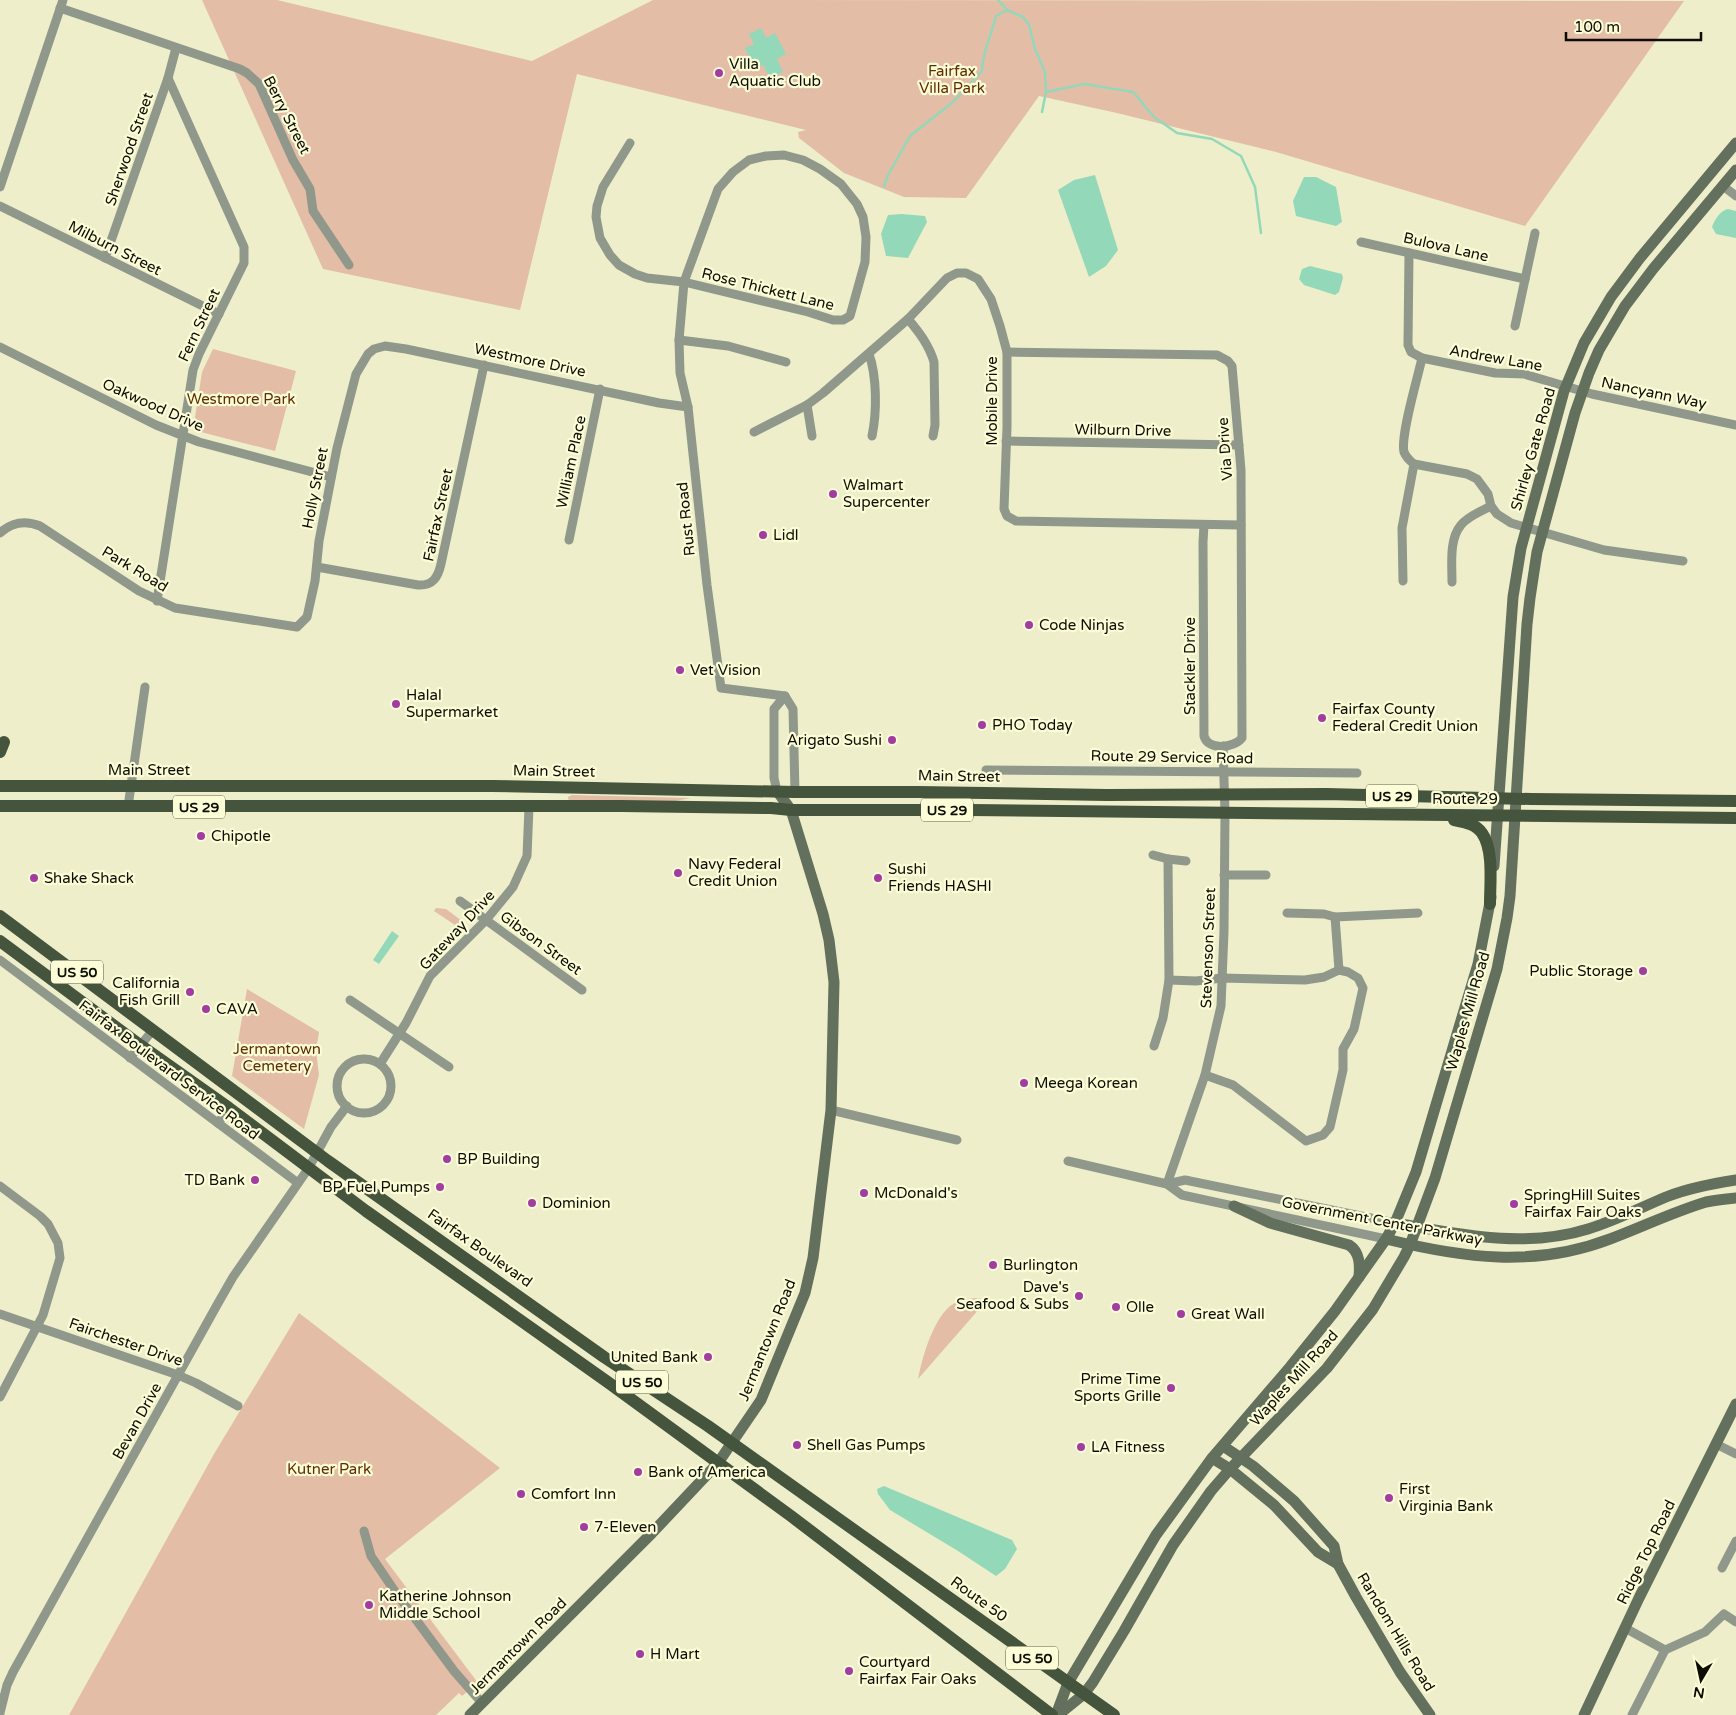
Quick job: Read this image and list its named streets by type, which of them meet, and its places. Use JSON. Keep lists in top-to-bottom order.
{
  "streets": {
    "main road": [
      "Shirley Gate Road",
      "Main Street",
      "US 29",
      "Route 29",
      "US 50",
      "Waples Mill Road",
      "Government Center Parkway",
      "Fairfax Boulevard",
      "Jermantown Road",
      "Ridge Top Road",
      "Route 50",
      "Random Hills Road"
    ],
    "street": [
      "Berry Street",
      "Sherwood Street",
      "Bulova Lane",
      "Milburn Street",
      "Rose Thickett Lane",
      "Fern Street",
      "Andrew Lane",
      "Westmore Drive",
      "Nancyann Way",
      "Mobile Drive",
      "Oakwood Drive",
      "Wilburn Drive",
      "Via Drive",
      "William Place",
      "Holly Street",
      "Fairfax Street",
      "Rust Road",
      "Park Road",
      "Stackler Drive",
      "Route 29 Service Road",
      "Gateway Drive",
      "Gibson Street",
      "Stevenson Street",
      "Fairfax Boulevard Service Road",
      "Fairchester Drive",
      "Bevan Drive"
    ]
  },
  "crossings": [
    ["Berry Street", "Sherwood Street"],
    ["Sherwood Street", "Milburn Street"],
    ["Sherwood Street", "Fern Street"],
    ["Milburn Street", "Fern Street"],
    ["Rose Thickett Lane", "Rust Road"],
    ["Fern Street", "Oakwood Drive"],
    ["Fern Street", "Park Road"],
    ["Andrew Lane", "Nancyann Way"],
    ["Andrew Lane", "Shirley Gate Road"],
    ["Westmore Drive", "William Place"],
    ["Westmore Drive", "Holly Street"],
    ["Westmore Drive", "Fairfax Street"],
    ["Westmore Drive", "Rust Road"],
    ["Nancyann Way", "Shirley Gate Road"],
    ["Mobile Drive", "Wilburn Drive"],
    ["Mobile Drive", "Via Drive"],
    ["Mobile Drive", "Stackler Drive"],
    ["Oakwood Drive", "Holly Street"],
    ["Wilburn Drive", "Via Drive"],
    ["Via Drive", "Stackler Drive"],
    ["Shirley Gate Road", "Route 29"],
    ["Shirley Gate Road", "Waples Mill Road"],
    ["Holly Street", "Fairfax Street"],
    ["Holly Street", "Park Road"],
    ["Main Street", "Route 29"],
    ["Main Street", "Jermantown Road"],
    ["US 29", "Route 29"],
    ["US 29", "Gateway Drive"],
    ["US 29", "Jermantown Road"],
    ["Route 29", "Stevenson Street"],
    ["Route 29", "Waples Mill Road"],
    ["Route 29", "Jermantown Road"],
    ["Gateway Drive", "Gibson Street"],
    ["Stevenson Street", "Government Center Parkway"],
    ["US 50", "Waples Mill Road"],
    ["US 50", "Jermantown Road"],
    ["US 50", "Bevan Drive"],
    ["Waples Mill Road", "Government Center Parkway"],
    ["Waples Mill Road", "Route 50"],
    ["Waples Mill Road", "Random Hills Road"],
    ["Fairfax Boulevard Service Road", "Bevan Drive"],
    ["Fairfax Boulevard", "Jermantown Road"],
    ["Fairfax Boulevard", "Bevan Drive"],
    ["Fairfax Boulevard", "Route 50"],
    ["Fairchester Drive", "Bevan Drive"]
  ],
  "parks": [
    "Fairfax Villa Park",
    "Westmore Park",
    "Jermantown Cemetery",
    "Kutner Park"
  ],
  "places": [
    "Villa Aquatic Club",
    "Walmart Supercenter",
    "Lidl",
    "Code Ninjas",
    "Vet Vision",
    "Halal Supermarket",
    "Fairfax County Federal Credit Union",
    "PHO Today",
    "Arigato Sushi",
    "Chipotle",
    "Navy Federal Credit Union",
    "Shake Shack",
    "Sushi Friends HASHI",
    "Public Storage",
    "California Fish Grill",
    "CAVA",
    "Meega Korean",
    "BP Building",
    "TD Bank",
    "BP Fuel Pumps",
    "McDonald's",
    "Dominion",
    "SpringHill Suites Fairfax Fair Oaks",
    "Burlington",
    "Dave's Seafood & Subs",
    "Olle",
    "Great Wall",
    "United Bank",
    "Prime Time Sports Grille",
    "Shell Gas Pumps",
    "LA Fitness",
    "Bank of America",
    "Comfort Inn",
    "First Virginia Bank",
    "7-Eleven",
    "Katherine Johnson Middle School",
    "H Mart",
    "Courtyard Fairfax Fair Oaks"
  ],
  "scale_bar": "100 m",
  "north": "bottom"
}
